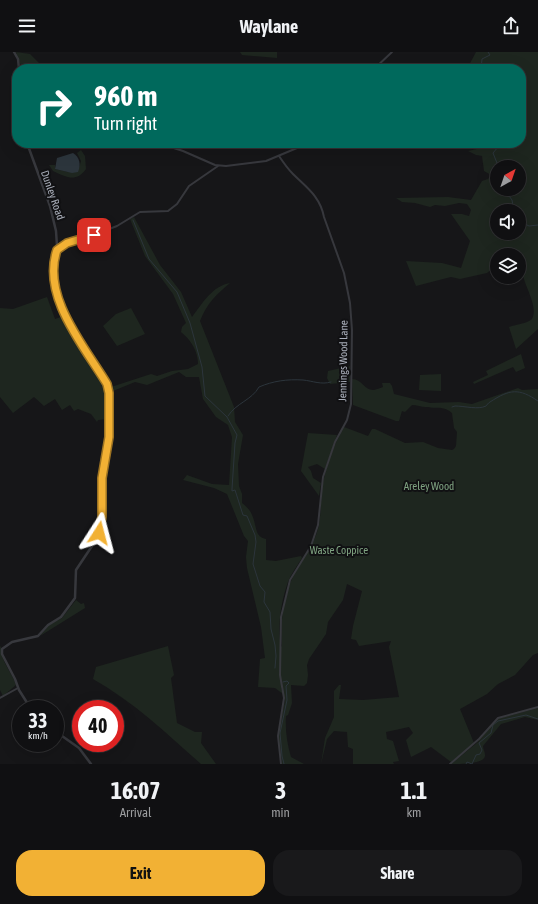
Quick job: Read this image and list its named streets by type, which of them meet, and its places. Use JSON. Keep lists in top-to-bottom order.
{
  "streets": {
    "street": ["Dunley Road", "Jennings Wood Lane"]
  },
  "parks": ["Areley Wood", "Waste Coppice"],
  "north": "top right",
  "page": {
    "header": "Waylane",
    "turn": ["960 m", "Turn right"],
    "speed": "33 km/h",
    "limit": "40",
    "eta": [
      "16:07",
      "Arrival",
      "3",
      "min",
      "1.1",
      "km"
    ],
    "buttons": ["Exit", "Share"]
  }
}
